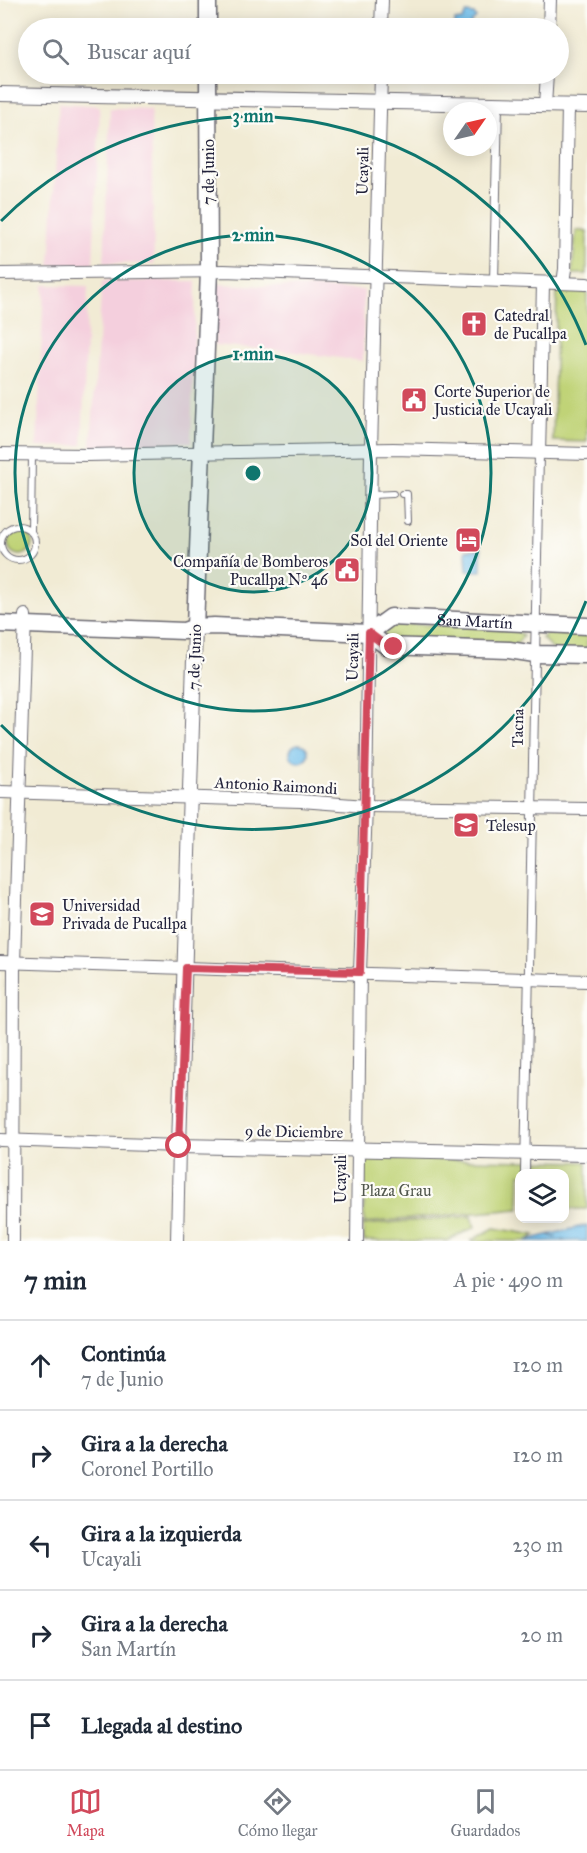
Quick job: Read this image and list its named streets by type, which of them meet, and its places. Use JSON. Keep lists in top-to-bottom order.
{
  "streets": {
    "main road": ["7 de Junio", "San Martín"],
    "street": [
      "Ucayali",
      "Tacna",
      "Antonio Raimondi",
      "9 de Diciembre"
    ]
  },
  "crossings": [
    ["Ucayali", "San Martín"],
    ["Ucayali", "Antonio Raimondi"],
    ["Ucayali", "9 de Diciembre"],
    ["7 de Junio", "San Martín"],
    ["7 de Junio", "Antonio Raimondi"],
    ["7 de Junio", "9 de Diciembre"],
    ["San Martín", "Tacna"],
    ["Tacna", "Antonio Raimondi"],
    ["Tacna", "9 de Diciembre"]
  ],
  "parks": ["Plaza Grau"],
  "places": {
    "church": ["Catedral de Pucallpa"],
    "public building": ["Corte Superior de Justicia de Ucayali", "Compañía de Bomberos Pucallpa Nº 46"],
    "hotel": ["Sol del Oriente"],
    "school or university": ["Telesup", "Universidad Privada de Pucallpa"]
  },
  "north": "top right",
  "page": {
    "search": "Buscar aquí",
    "heading": ["7 min", "A pie · 490 m"],
    "list": [
      ["Continúa", "7 de Junio", "120 m"],
      ["Gira a la derecha", "Coronel Portillo", "120 m"],
      ["Gira a la izquierda", "Ucayali", "230 m"],
      ["Gira a la derecha", "San Martín", "20 m"],
      "Llegada al destino"
    ],
    "nav": ["Mapa", "Cómo llegar", "Guardados"]
  },
  "rings": ["3 min", "2 min", "1 min"]
}
